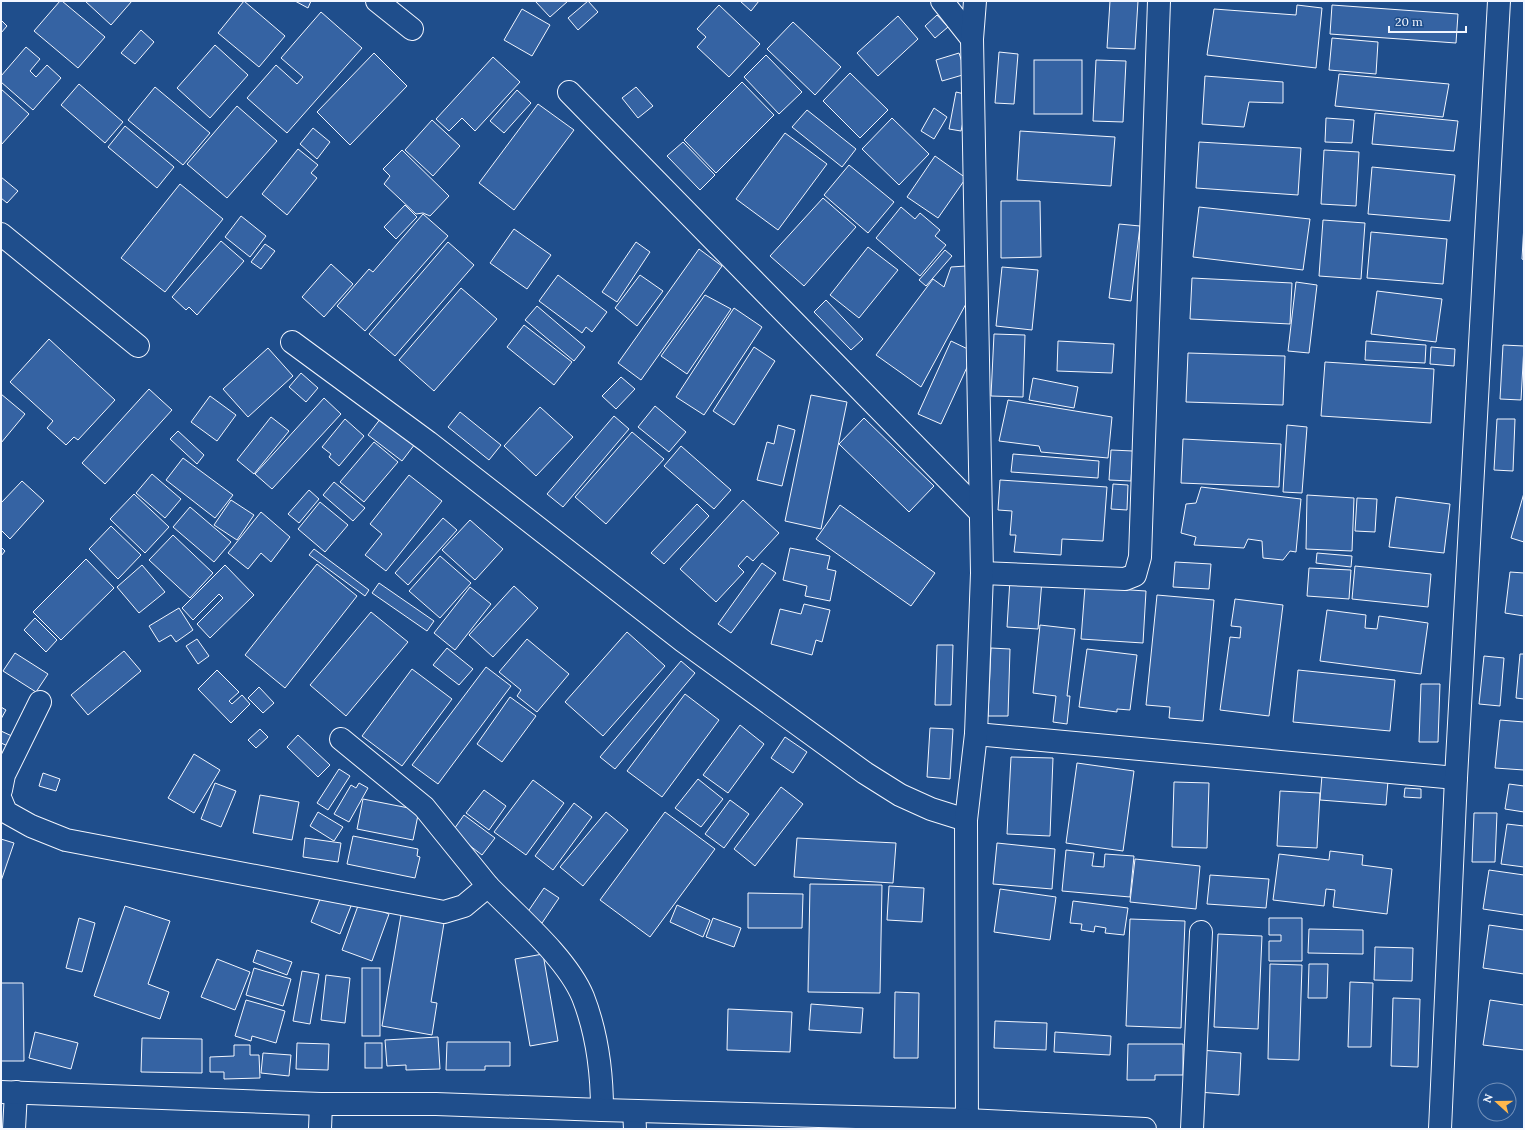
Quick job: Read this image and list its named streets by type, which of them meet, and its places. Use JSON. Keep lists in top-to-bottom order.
{
  "scale_bar": "20 m",
  "north": "left"
}
